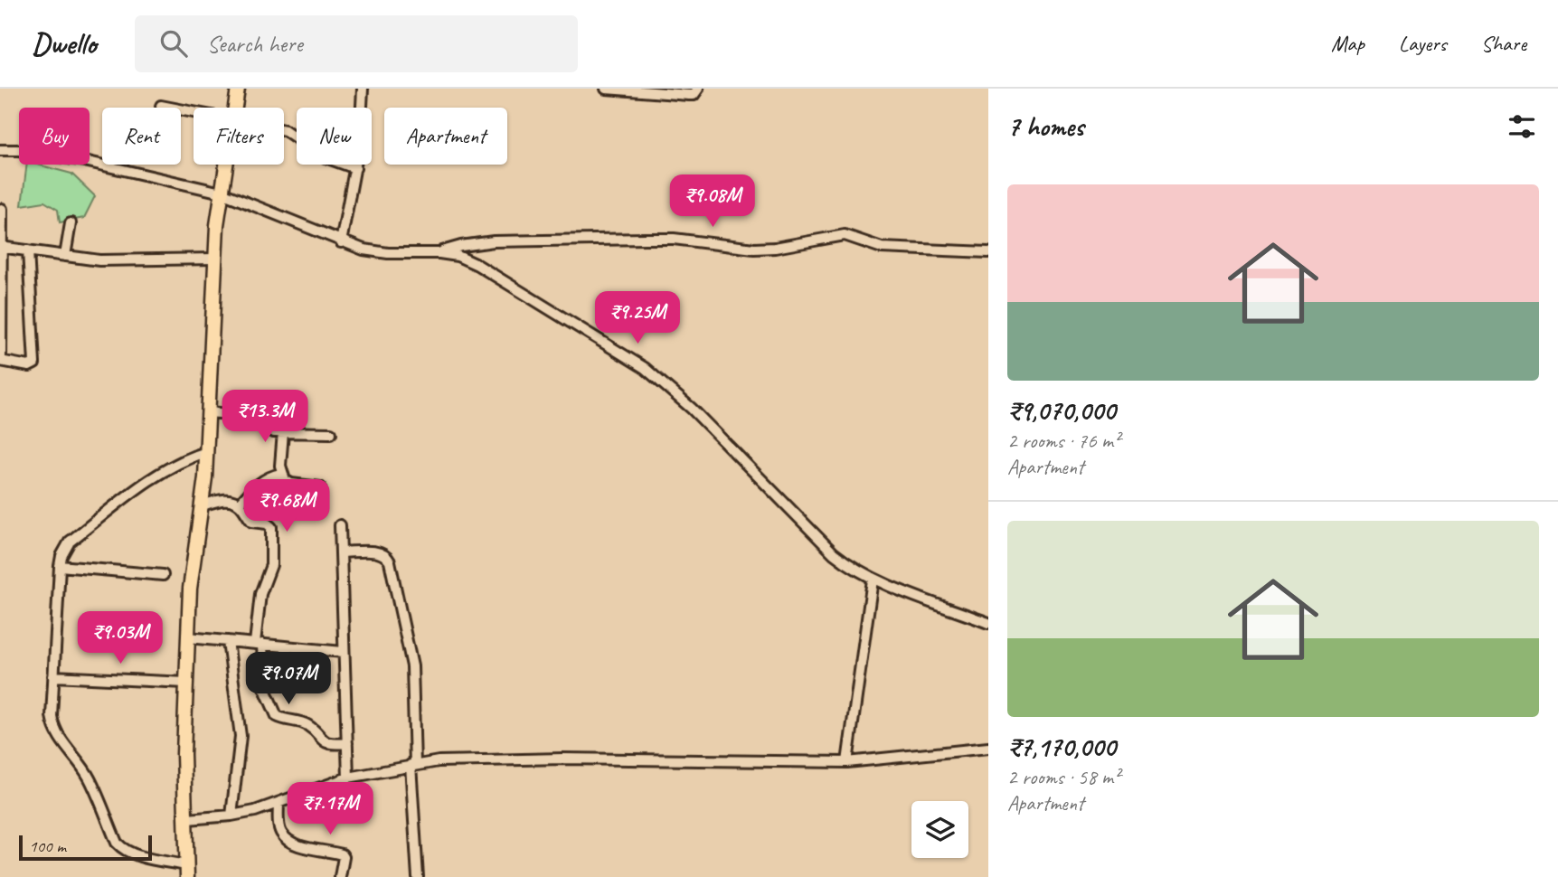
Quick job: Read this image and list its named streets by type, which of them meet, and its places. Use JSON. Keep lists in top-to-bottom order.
{
  "scale_bar": "100 m",
  "page": {
    "header": "Dwello",
    "search": "Search here",
    "nav": ["Map", "Layers", "Share"],
    "heading": "7 homes",
    "chip": [
      "Buy",
      "Rent",
      "Filters",
      "New",
      "Apartment"
    ],
    "list": [
      {
        "name": "₹9,070,000",
        "note": "2 rooms · 76 m² · Apartment"
      },
      {
        "name": "₹7,170,000",
        "note": "2 rooms · 58 m² · Apartment"
      }
    ],
    "price": [
      "₹9.08M",
      "₹9.25M",
      "₹13.3M",
      "₹9.68M",
      "₹9.03M",
      "₹9.07M",
      "₹7.17M"
    ],
    "scale": "100 m"
  }
}
